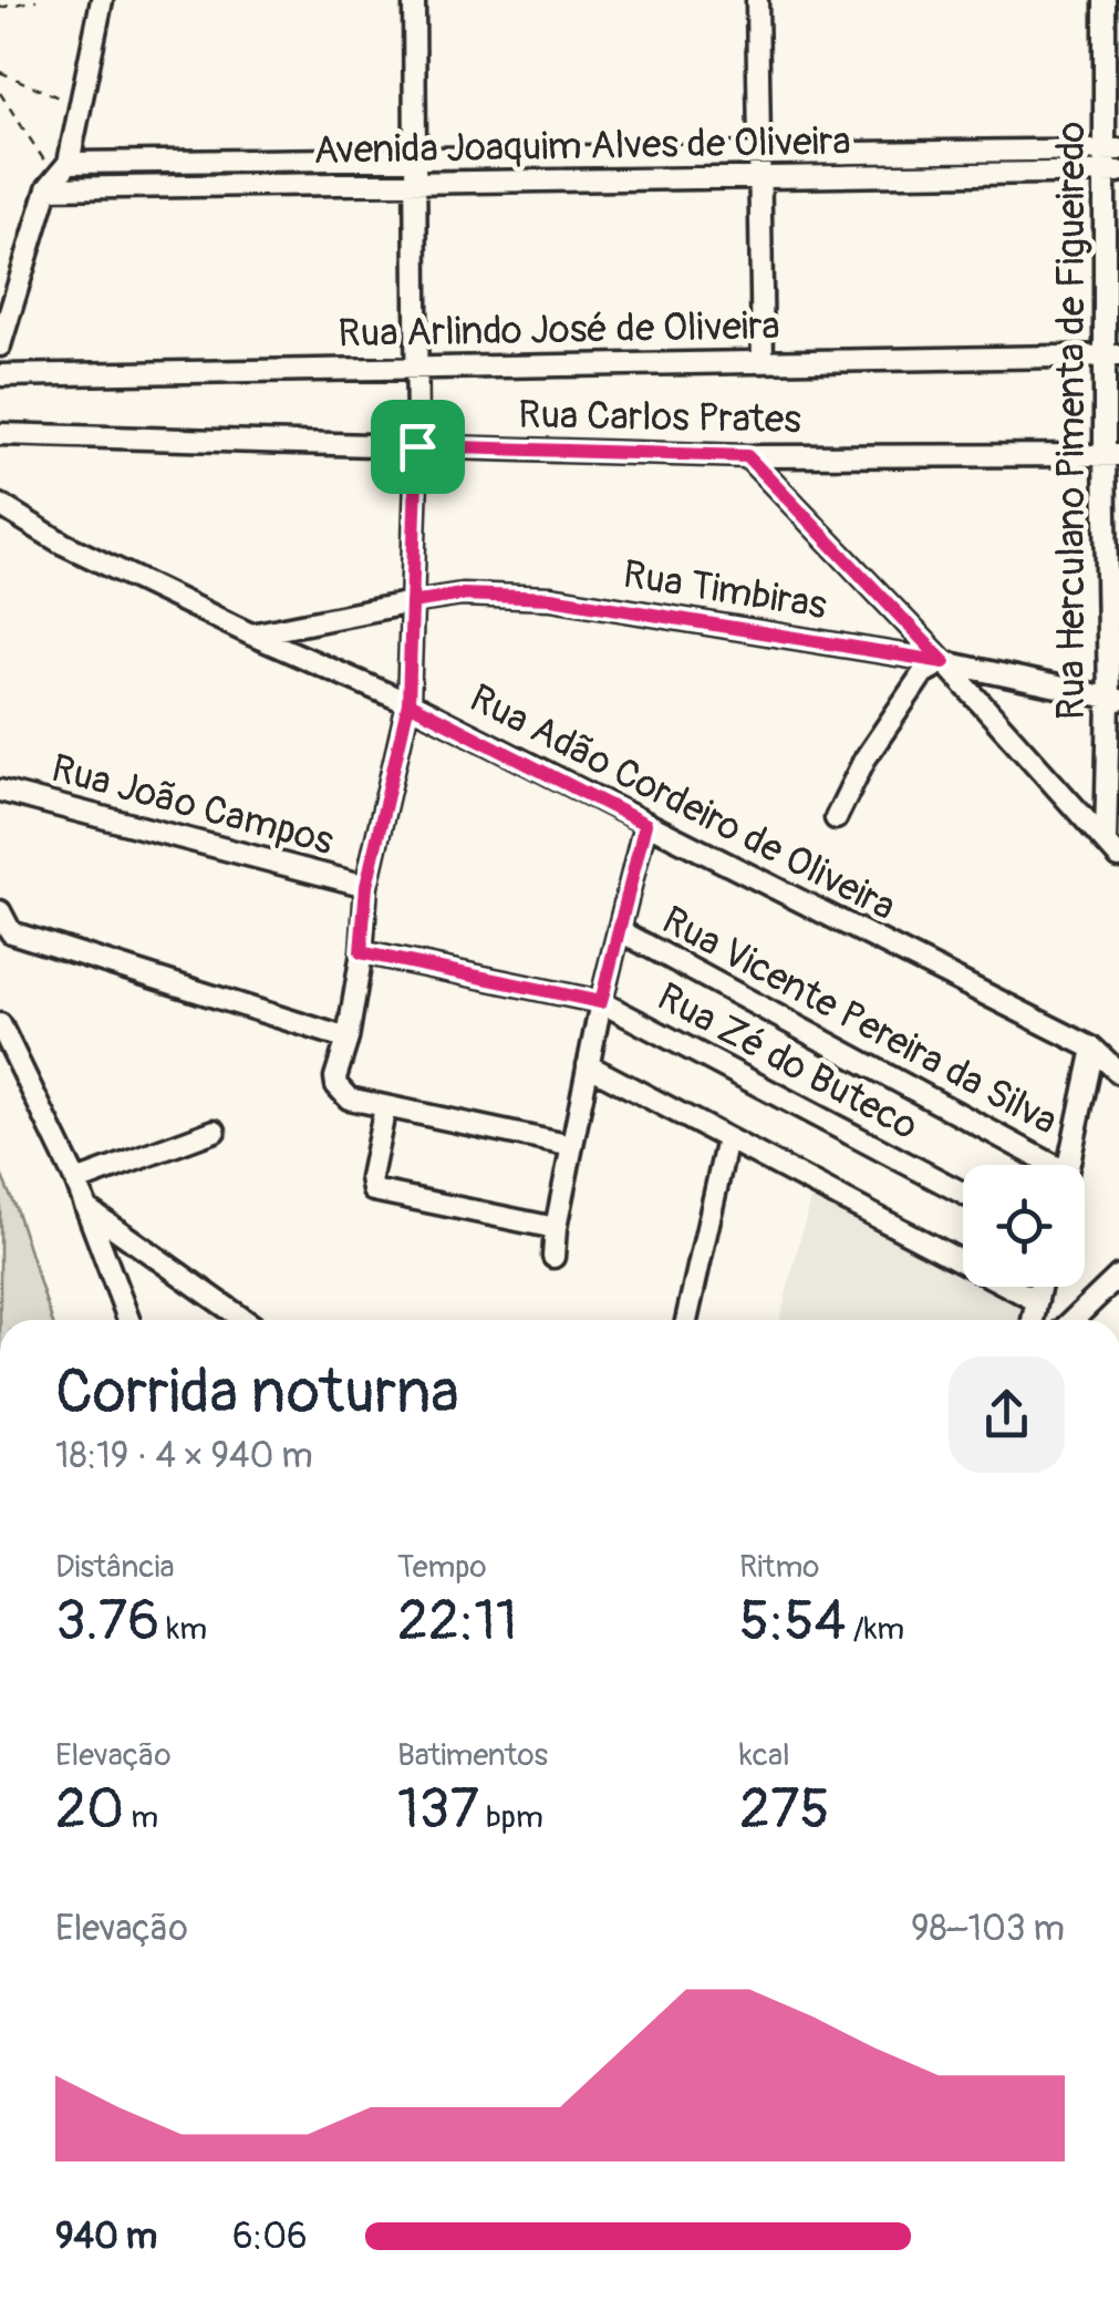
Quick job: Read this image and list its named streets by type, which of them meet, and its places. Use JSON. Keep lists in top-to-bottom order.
{
  "streets": {
    "street": [
      "Avenida Joaquim Alves de Oliveira",
      "Rua Arlindo José de Oliveira",
      "Rua Carlos Prates",
      "Rua Herculano Pimenta de Figueiredo",
      "Rua Timbiras",
      "Rua Adão Cordeiro de Oliveira",
      "Rua João Campos",
      "Rua Vicente Pereira da Silva",
      "Rua Zé do Buteco"
    ]
  },
  "crossings": [
    ["Avenida Joaquim Alves de Oliveira", "Rua Herculano Pimenta de Figueiredo"],
    ["Rua Arlindo José de Oliveira", "Rua Herculano Pimenta de Figueiredo"],
    ["Rua Carlos Prates", "Rua Herculano Pimenta de Figueiredo"],
    ["Rua Herculano Pimenta de Figueiredo", "Rua Timbiras"],
    ["Rua Timbiras", "Rua Adão Cordeiro de Oliveira"]
  ],
  "page": {
    "heading": ["Corrida noturna", "18:19 · 4 × 940 m"],
    "stats": [
      ["Distância", "3.76 km"],
      ["Tempo", "22:11"],
      ["Ritmo", "5:54 /km"],
      ["Elevação", "20 m"],
      ["Batimentos", "137 bpm"],
      ["kcal", "275"]
    ],
    "chart": ["Elevação", "98–103 m"],
    "list": [
      {
        "name": "940 m",
        "note": "6:06"
      }
    ]
  }
}
